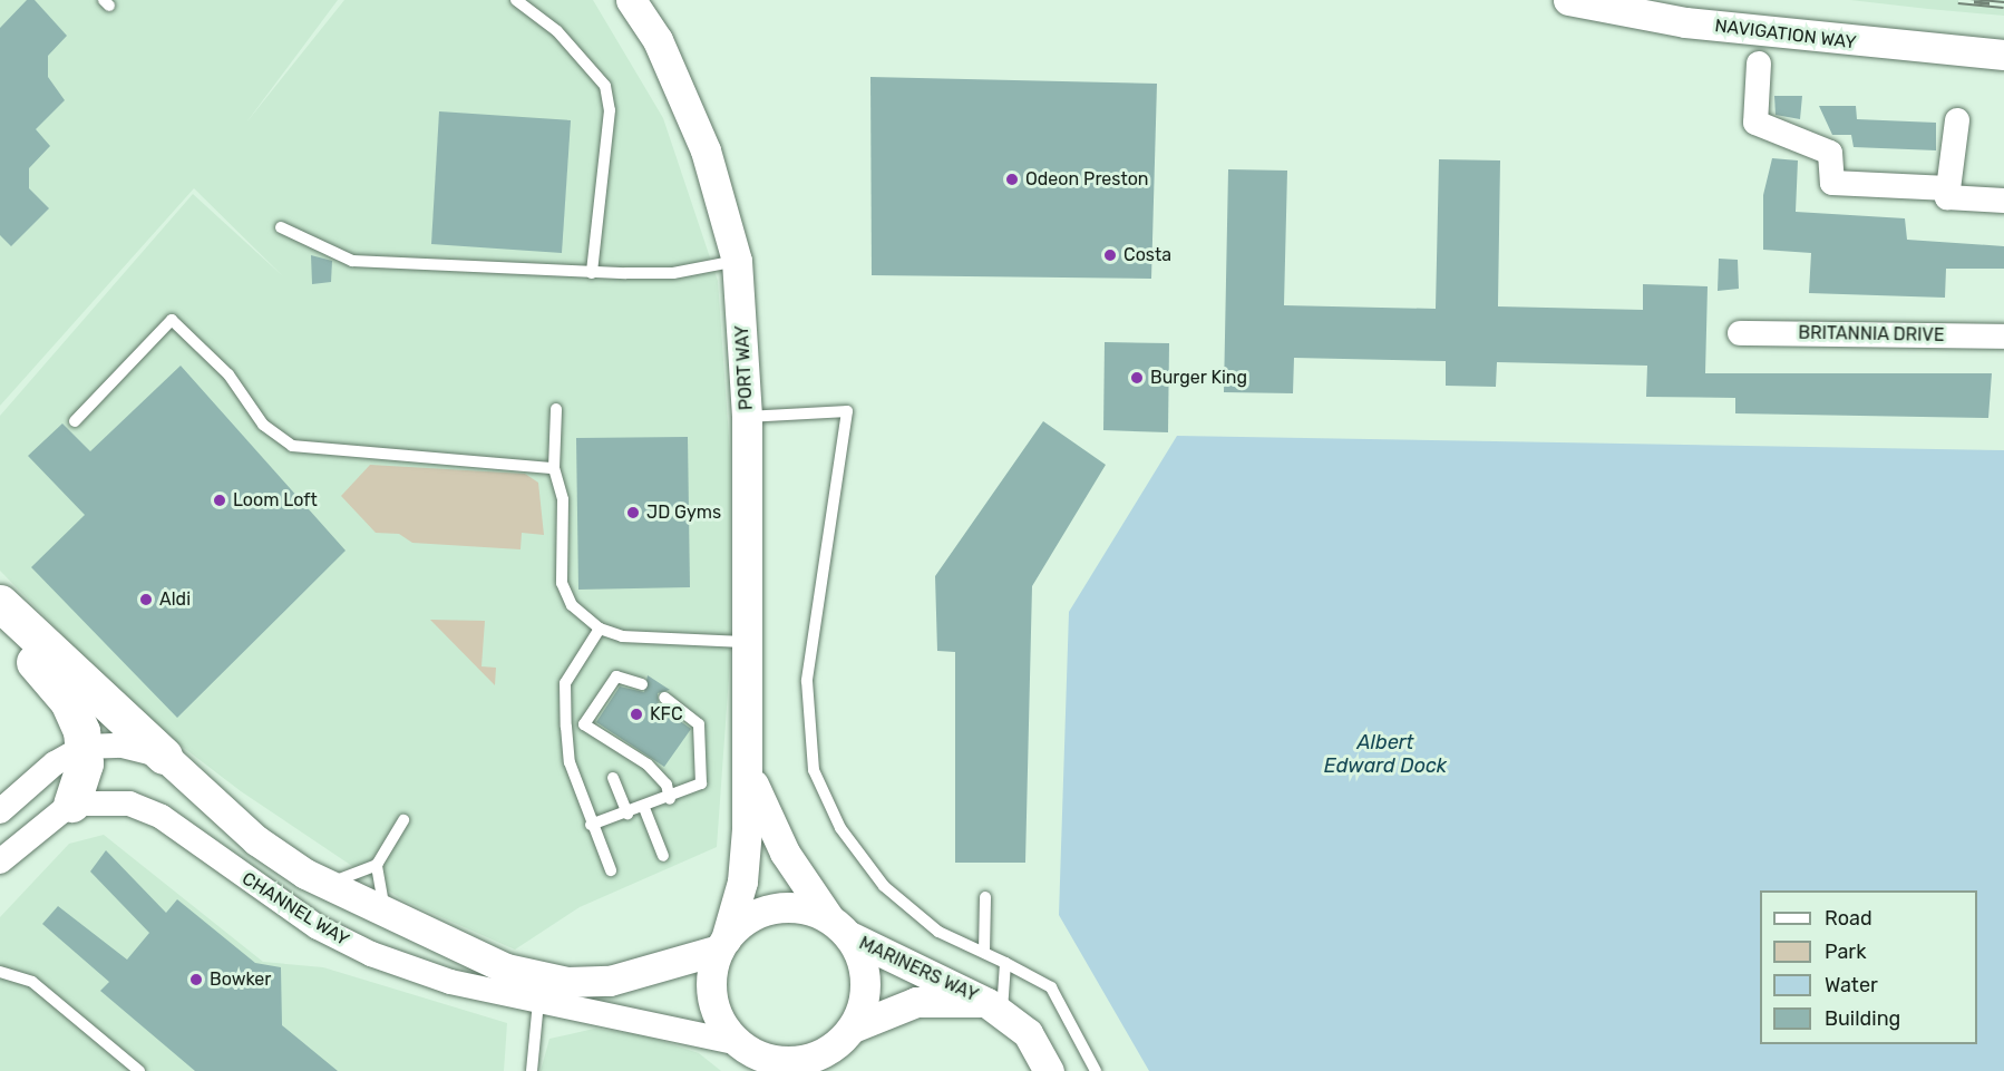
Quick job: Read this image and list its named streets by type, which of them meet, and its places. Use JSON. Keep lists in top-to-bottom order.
{
  "streets": {
    "street": [
      "NAVIGATION WAY",
      "BRITANNIA DRIVE",
      "PORT WAY",
      "CHANNEL WAY",
      "MARINERS WAY"
    ]
  },
  "crossings": [
    ["PORT WAY", "CHANNEL WAY"],
    ["PORT WAY", "MARINERS WAY"],
    ["CHANNEL WAY", "MARINERS WAY"]
  ],
  "water": ["Albert Edward Dock"],
  "places": [
    "Odeon Preston",
    "Costa",
    "Burger King",
    "Loom Loft",
    "JD Gyms",
    "Aldi",
    "KFC",
    "Bowker"
  ],
  "legend": [
    "Road",
    "Park",
    "Water",
    "Building"
  ]
}
